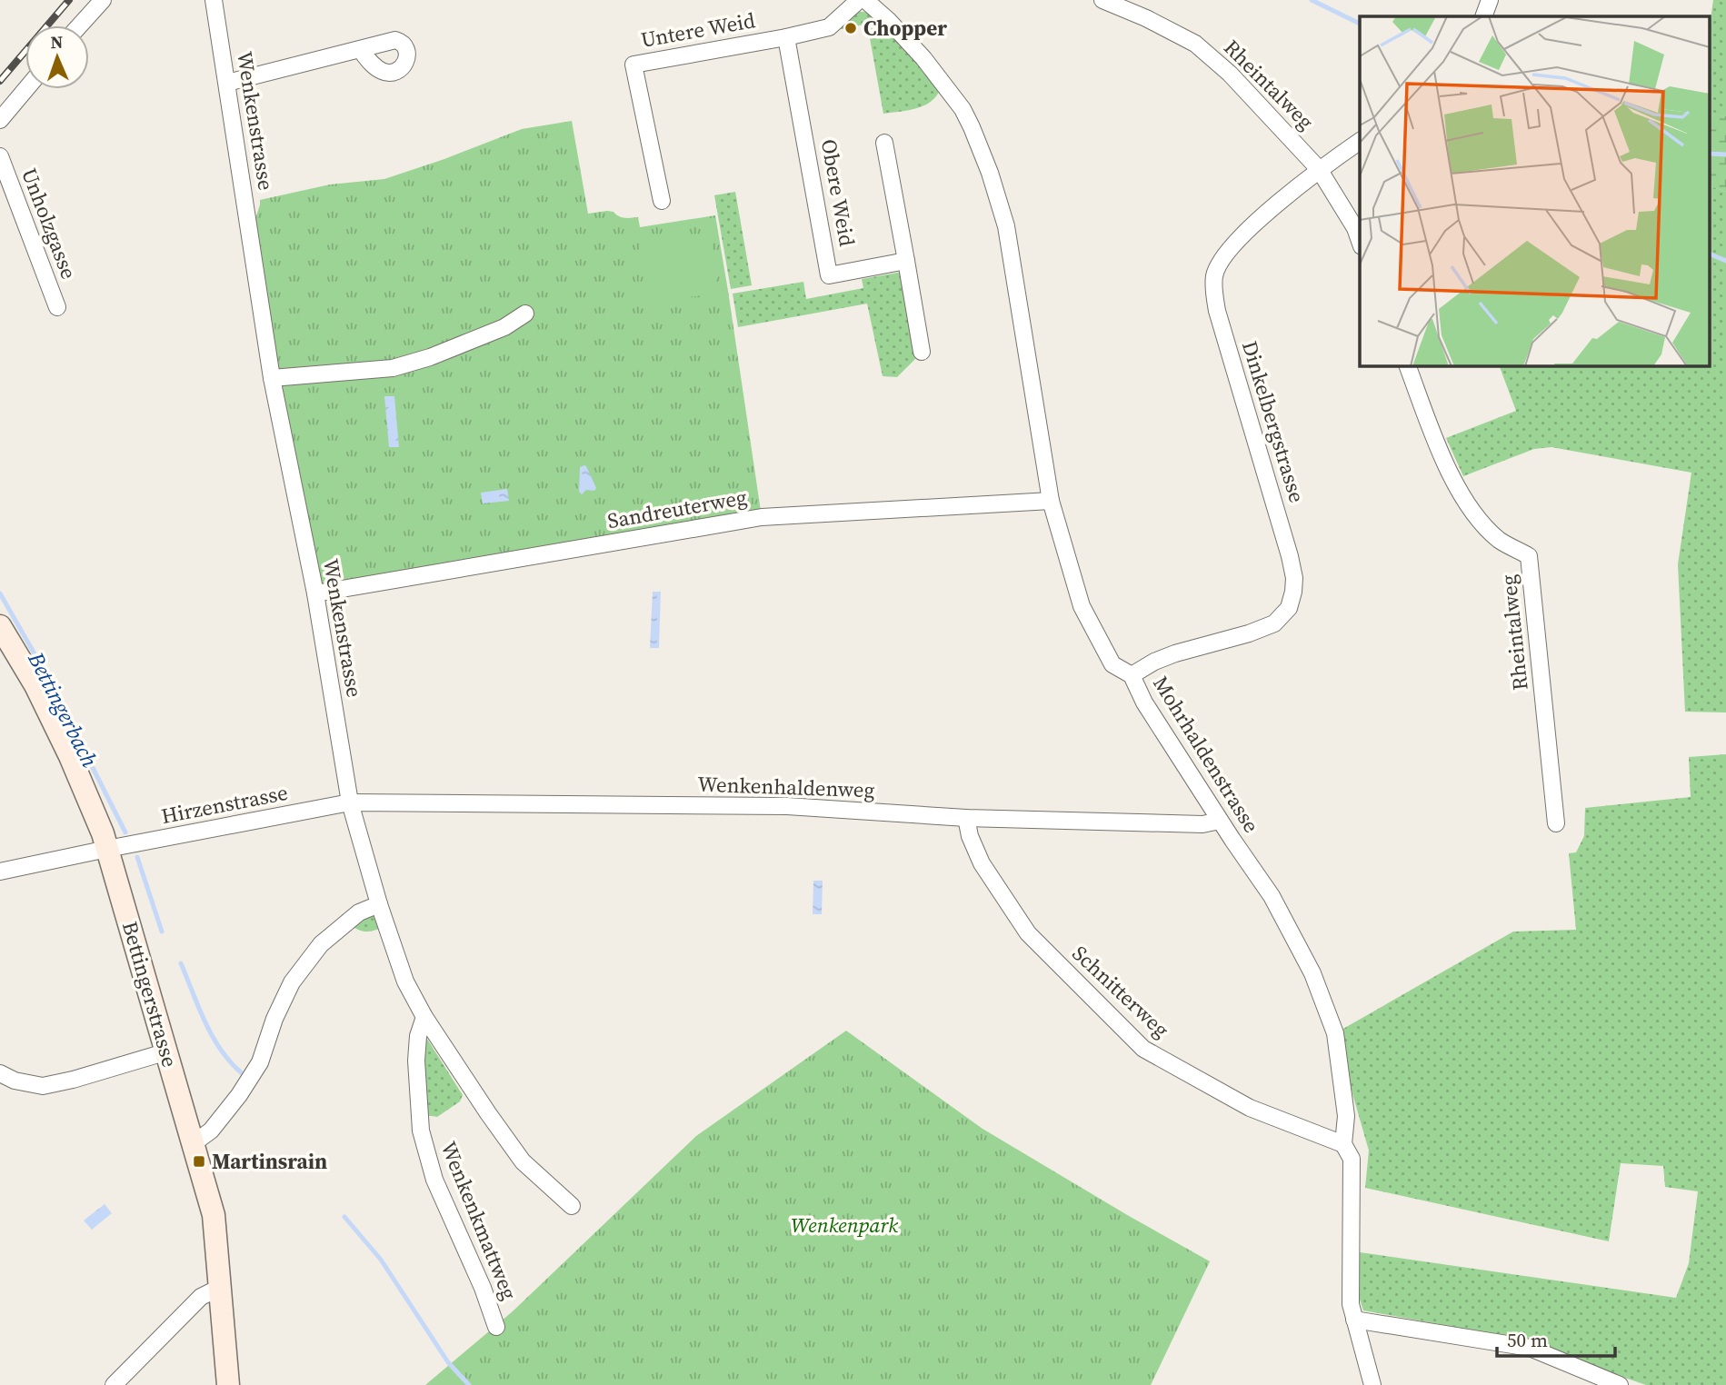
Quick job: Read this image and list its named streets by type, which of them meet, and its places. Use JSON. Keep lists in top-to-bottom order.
{
  "streets": {
    "street": [
      "Untere Weid",
      "Rheintalweg",
      "Wenkenstrasse",
      "Obere Weid",
      "Unholzgasse",
      "Dinkelbergstrasse",
      "Sandreuterweg",
      "Mohrhaldenstrasse",
      "Wenkenhaldenweg",
      "Hirzenstrasse",
      "Schnitterweg",
      "Bettingerstrasse",
      "Wenkenkmattweg"
    ]
  },
  "crossings": [
    ["Untere Weid", "Obere Weid"],
    ["Rheintalweg", "Dinkelbergstrasse"],
    ["Wenkenstrasse", "Sandreuterweg"],
    ["Wenkenstrasse", "Wenkenhaldenweg"],
    ["Wenkenstrasse", "Hirzenstrasse"],
    ["Wenkenstrasse", "Wenkenkmattweg"],
    ["Dinkelbergstrasse", "Mohrhaldenstrasse"],
    ["Sandreuterweg", "Mohrhaldenstrasse"],
    ["Mohrhaldenstrasse", "Wenkenhaldenweg"],
    ["Mohrhaldenstrasse", "Schnitterweg"],
    ["Wenkenhaldenweg", "Hirzenstrasse"],
    ["Wenkenhaldenweg", "Schnitterweg"],
    ["Hirzenstrasse", "Bettingerstrasse"]
  ],
  "water": ["Bettingerbach"],
  "parks": ["Wenkenpark"],
  "places": {
    "other": ["Chopper"],
    "transit": ["Martinsrain"]
  },
  "scale_bar": "50 m",
  "north": "top"
}
